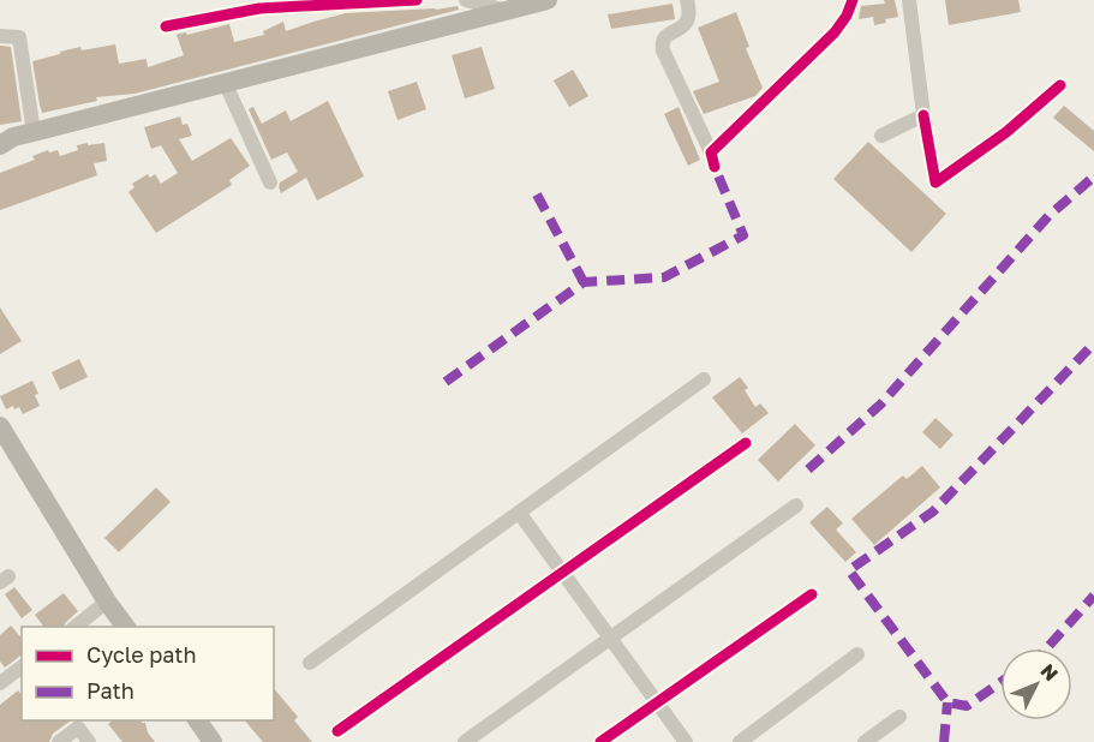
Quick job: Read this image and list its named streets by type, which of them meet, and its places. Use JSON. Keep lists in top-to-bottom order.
{
  "legend": ["Cycle path", "Path"],
  "north": "top right"
}
